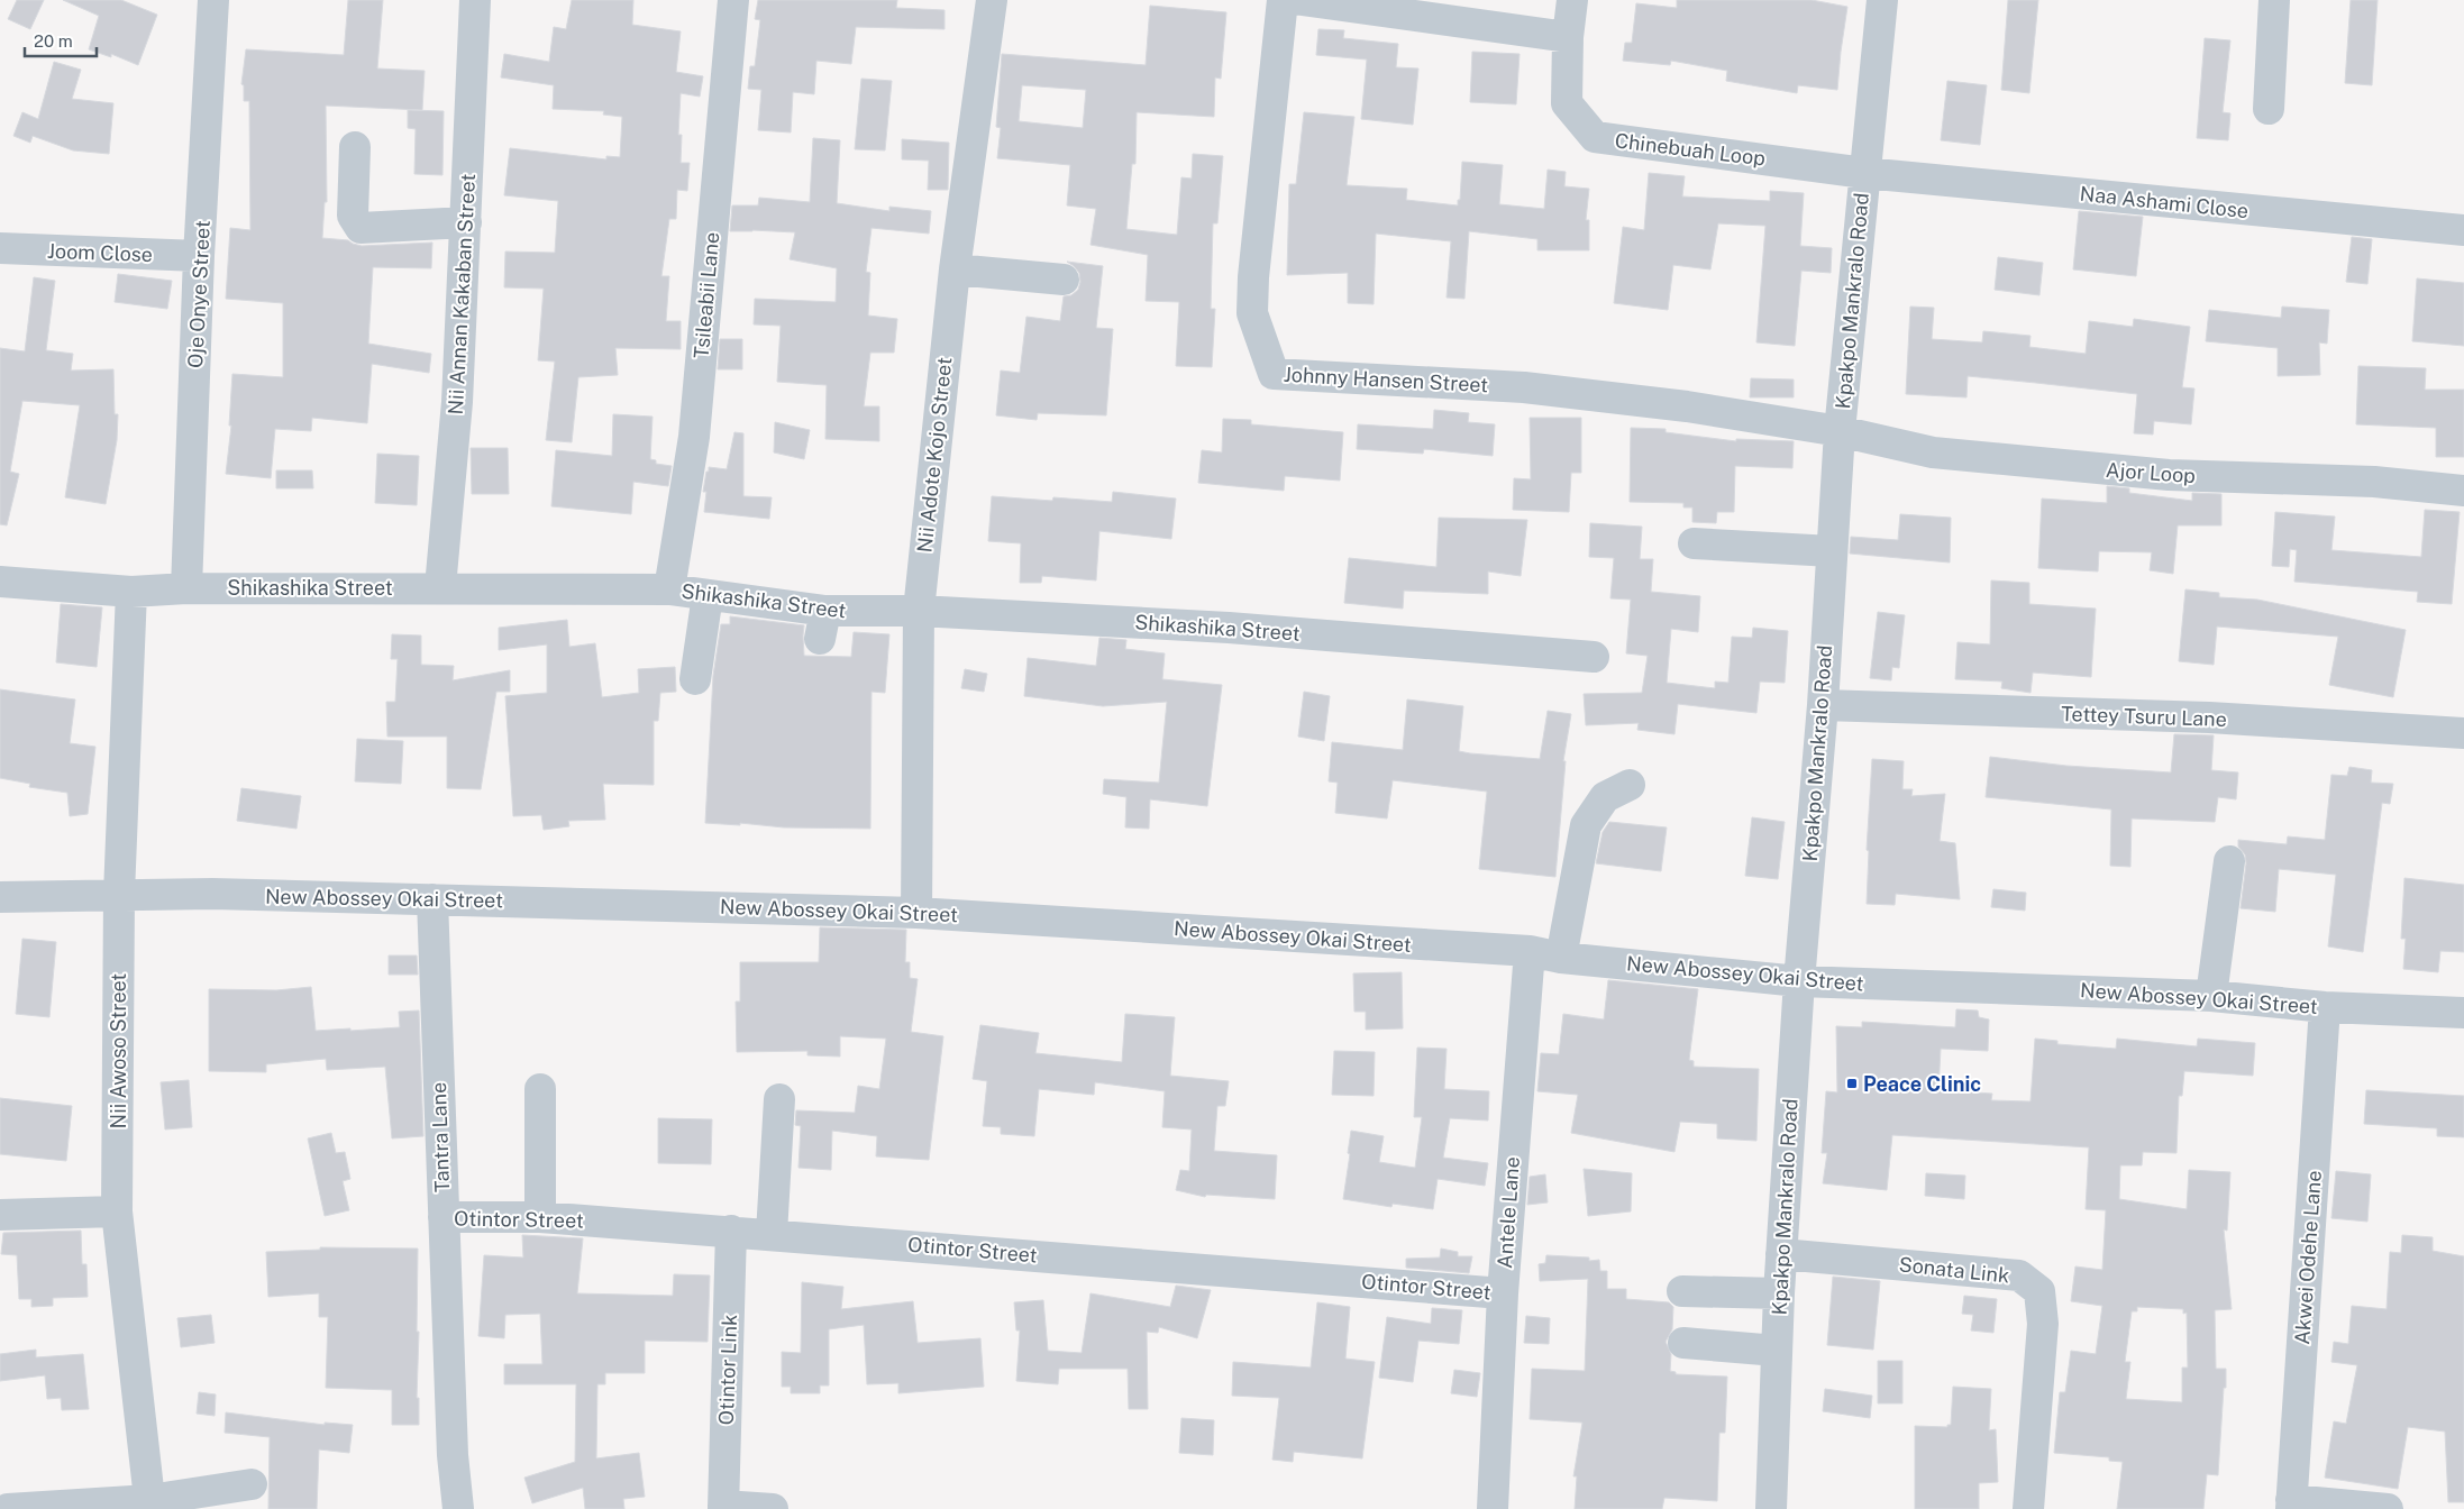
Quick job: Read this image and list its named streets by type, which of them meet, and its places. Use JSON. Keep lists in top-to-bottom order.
{
  "streets": {
    "street": [
      "Chinebuah Loop",
      "Naa Ashami Close",
      "Joom Close",
      "Oje Onye Street",
      "Nii Annan Kakaban Street",
      "Tsileabii Lane",
      "Kpakpo Mankralo Road",
      "Johnny Hansen Street",
      "Nii Adote Kojo Street",
      "Ajor Loop",
      "Shikashika Street",
      "Tettey Tsuru Lane",
      "New Abossey Okai Street",
      "Nii Awoso Street",
      "Tantra Lane",
      "Antele Lane",
      "Otintor Street",
      "Akwei Odehe Lane",
      "Sonata Link",
      "Otintor Link"
    ]
  },
  "crossings": [
    ["Chinebuah Loop", "Naa Ashami Close"],
    ["Chinebuah Loop", "Kpakpo Mankralo Road"],
    ["Naa Ashami Close", "Kpakpo Mankralo Road"],
    ["Joom Close", "Oje Onye Street"],
    ["Oje Onye Street", "Shikashika Street"],
    ["Nii Annan Kakaban Street", "Shikashika Street"],
    ["Tsileabii Lane", "Shikashika Street"],
    ["Kpakpo Mankralo Road", "Johnny Hansen Street"],
    ["Kpakpo Mankralo Road", "Ajor Loop"],
    ["Kpakpo Mankralo Road", "Tettey Tsuru Lane"],
    ["Kpakpo Mankralo Road", "New Abossey Okai Street"],
    ["Kpakpo Mankralo Road", "Sonata Link"],
    ["Johnny Hansen Street", "Ajor Loop"],
    ["Nii Adote Kojo Street", "Shikashika Street"],
    ["Nii Adote Kojo Street", "New Abossey Okai Street"],
    ["Shikashika Street", "Nii Awoso Street"],
    ["New Abossey Okai Street", "Nii Awoso Street"],
    ["New Abossey Okai Street", "Tantra Lane"],
    ["New Abossey Okai Street", "Antele Lane"],
    ["New Abossey Okai Street", "Akwei Odehe Lane"],
    ["Tantra Lane", "Otintor Street"],
    ["Antele Lane", "Otintor Street"],
    ["Otintor Street", "Otintor Link"]
  ],
  "places": {
    "transit": ["Peace Clinic"]
  },
  "scale_bar": "20 m"
}
